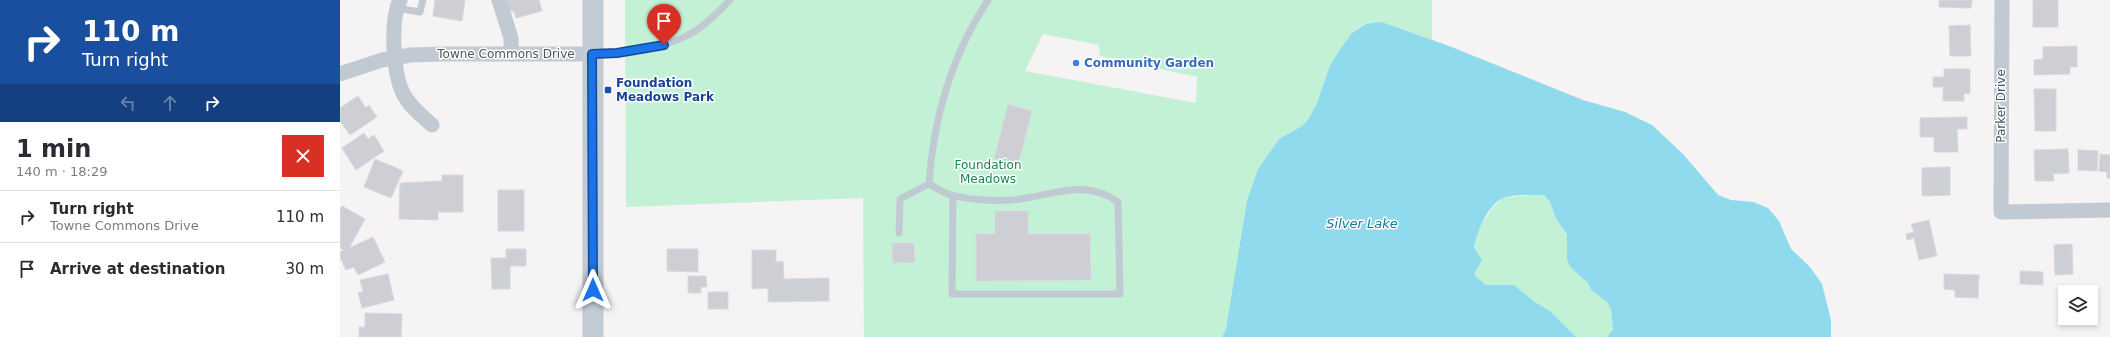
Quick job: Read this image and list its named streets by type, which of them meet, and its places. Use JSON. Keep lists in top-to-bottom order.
{
  "streets": {
    "street": ["Towne Commons Drive", "Parker Drive"]
  },
  "water": ["Silver Lake"],
  "parks": ["Foundation Meadows"],
  "places": {
    "other": ["Community Garden"],
    "transit": ["Foundation Meadows Park"]
  },
  "page": {
    "turn": ["110 m", "Turn right"],
    "heading": ["1 min", "140 m · 18:29"],
    "list": [
      {
        "name": "Turn right",
        "note": "Towne Commons Drive",
        "value": "110 m"
      },
      {
        "name": "Arrive at destination",
        "value": "30 m"
      }
    ]
  }
}
